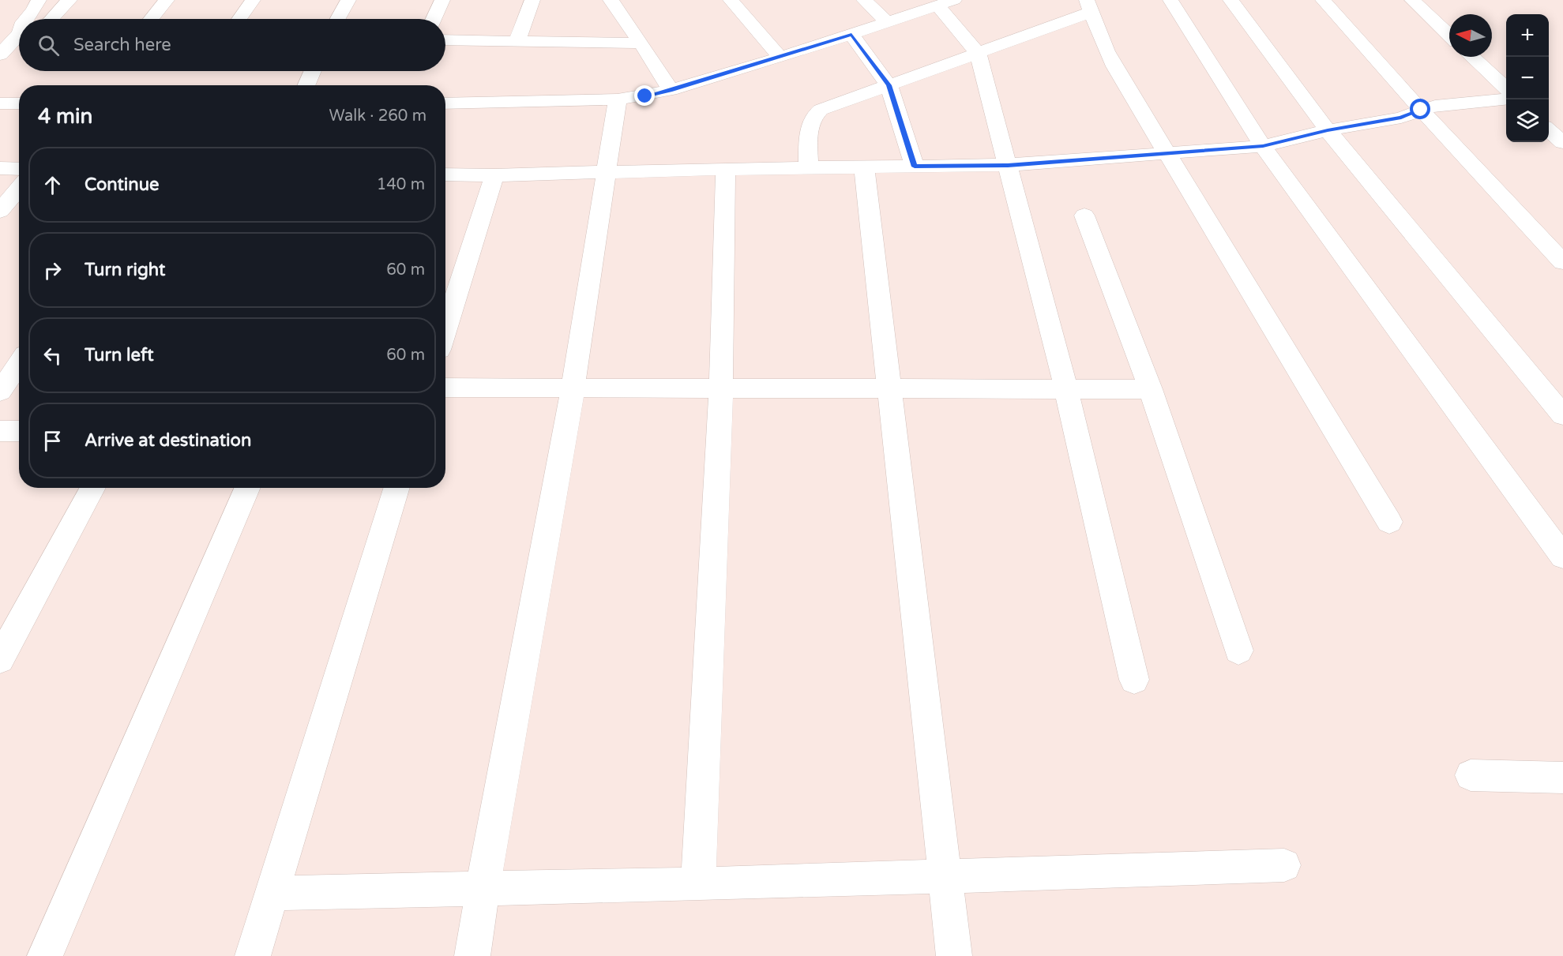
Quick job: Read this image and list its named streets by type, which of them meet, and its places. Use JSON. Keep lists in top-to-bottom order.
{
  "north": "left",
  "page": {
    "map_buttons": ["+", "−"],
    "search": "Search here",
    "heading": ["4 min", "Walk · 260 m"],
    "list": [
      ["Continue", "140 m"],
      ["Turn right", "60 m"],
      ["Turn left", "60 m"],
      "Arrive at destination"
    ]
  }
}
